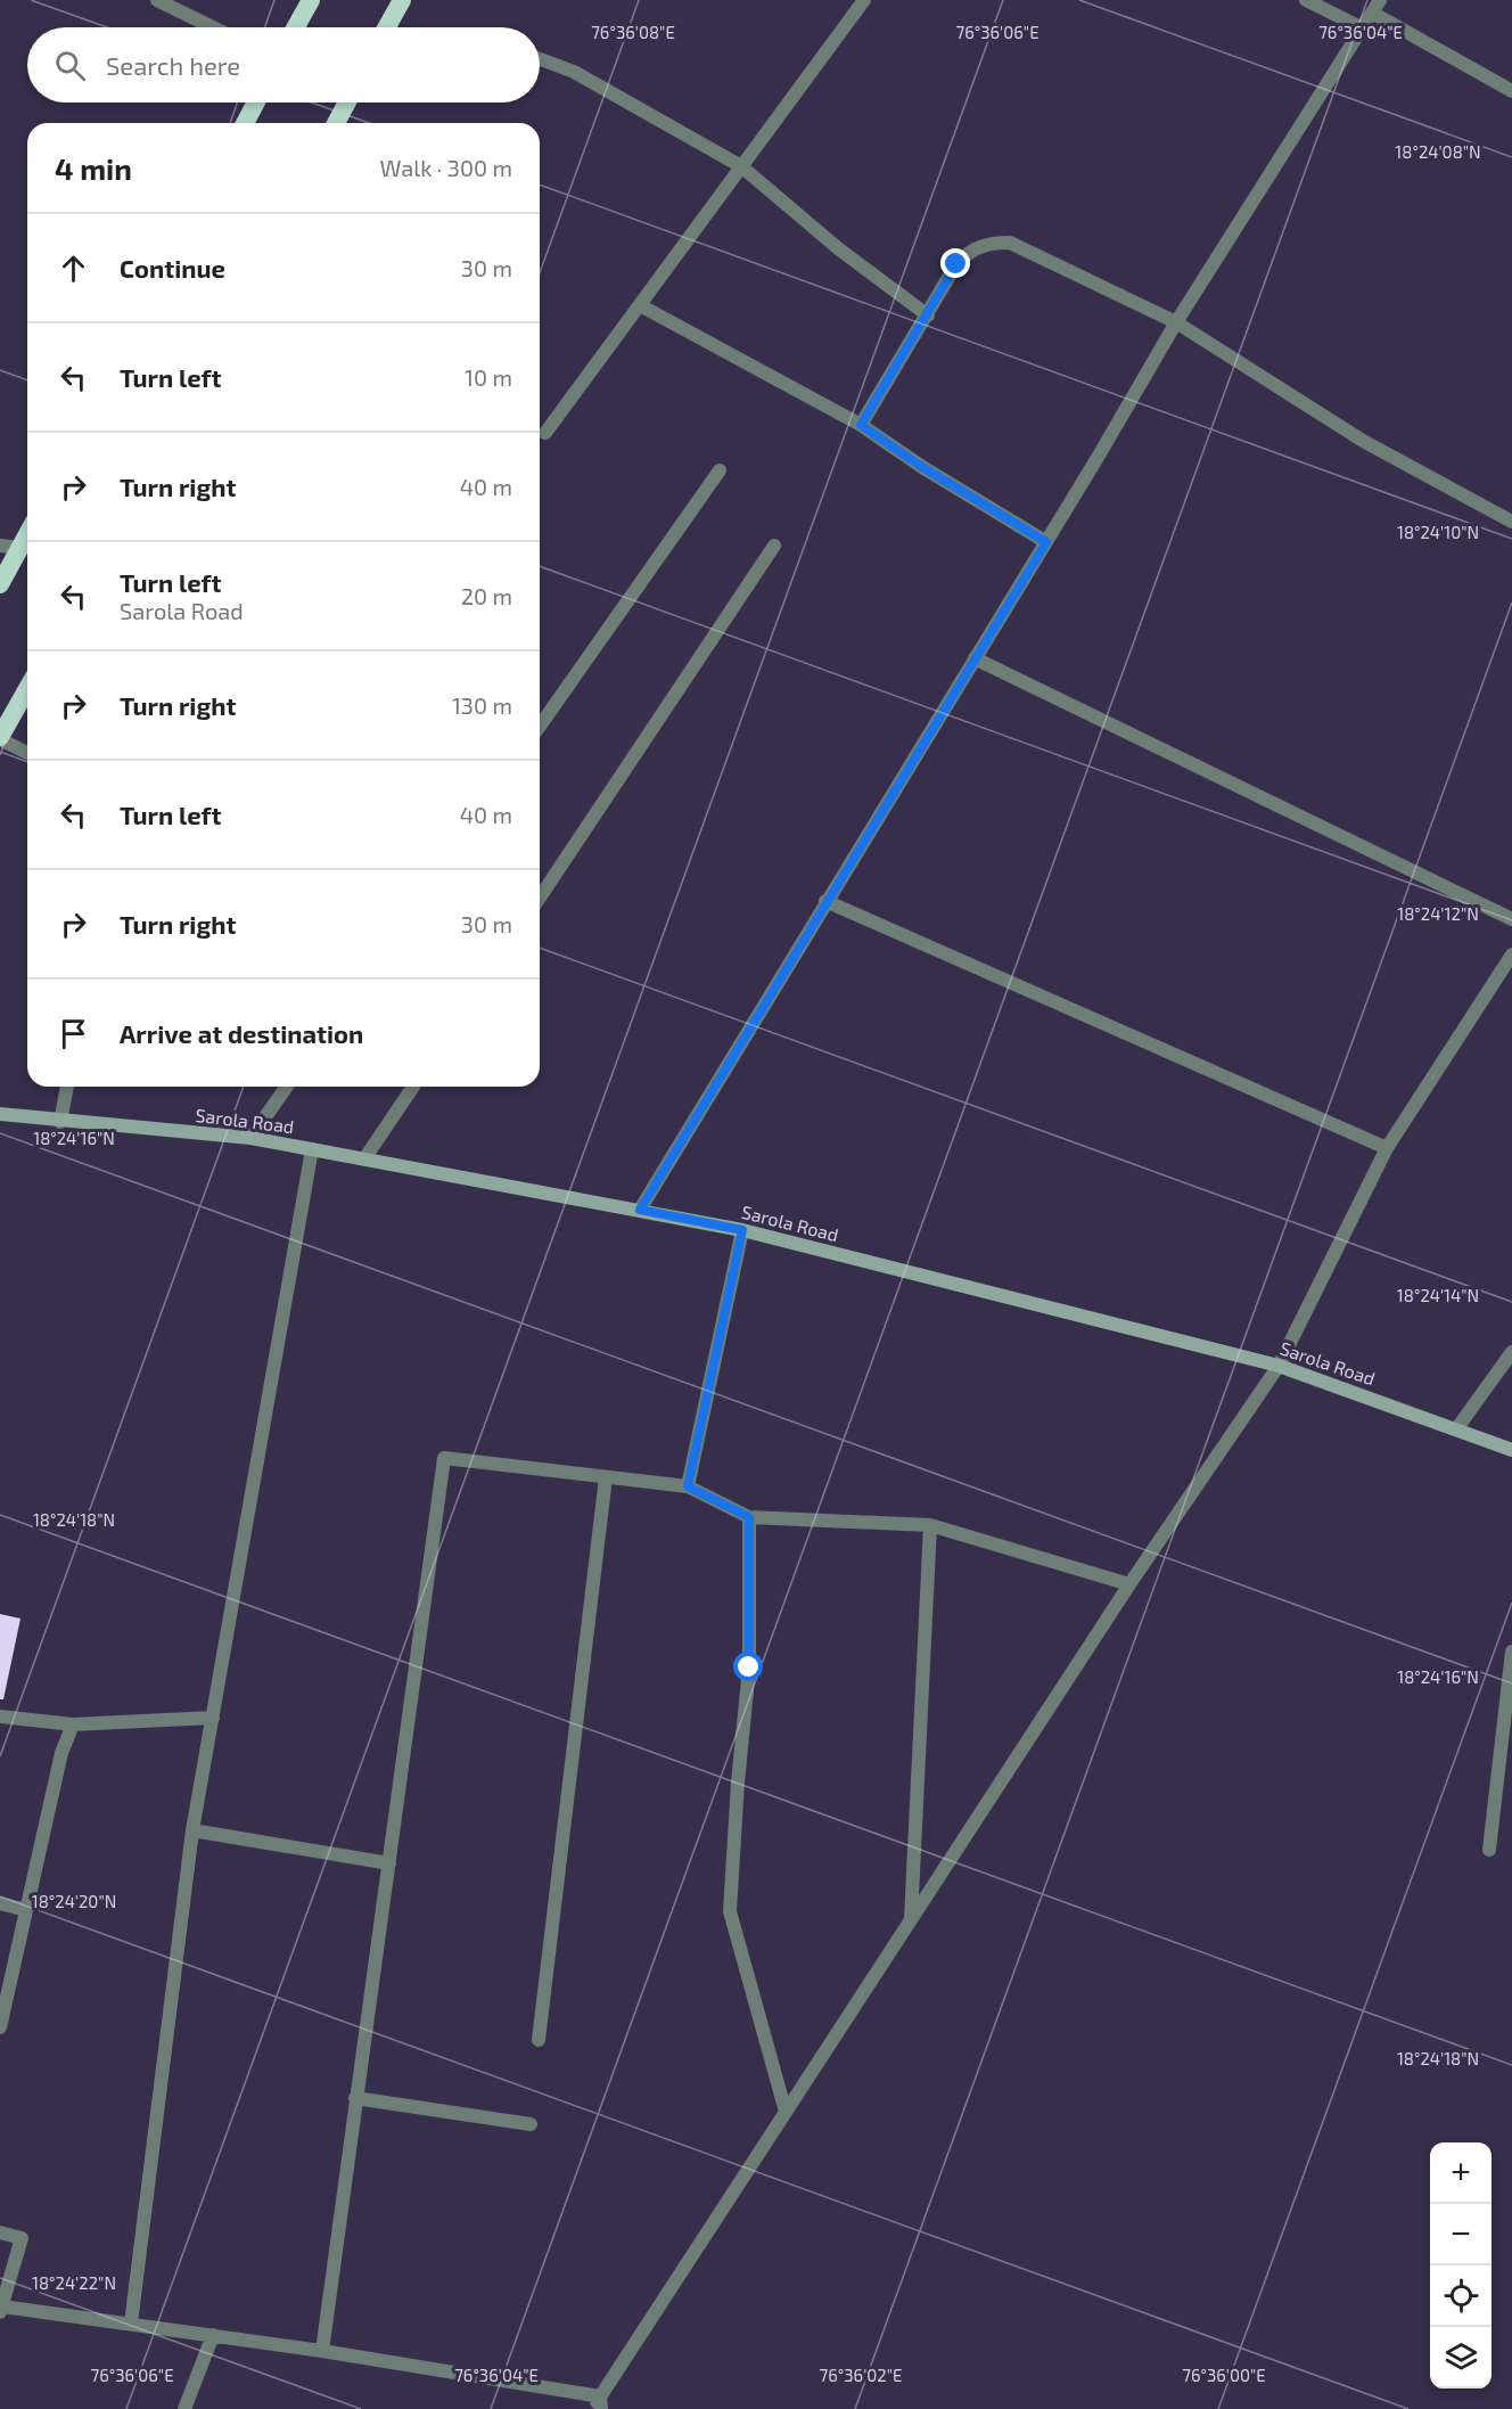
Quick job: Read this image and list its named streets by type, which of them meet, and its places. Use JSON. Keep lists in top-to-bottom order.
{
  "streets": {
    "main road": ["Sarola Road"]
  },
  "page": {
    "search": "Search here",
    "heading": ["4 min", "Walk · 300 m"],
    "list": [
      ["Continue", "30 m"],
      ["Turn left", "10 m"],
      ["Turn right", "40 m"],
      ["Turn left", "Sarola Road", "20 m"],
      ["Turn right", "130 m"],
      ["Turn left", "40 m"],
      ["Turn right", "30 m"],
      "Arrive at destination"
    ],
    "map_buttons": ["+", "−"]
  },
  "coordinates": [
    "76°36'06\"E",
    "76°36'04\"E",
    "76°36'08\"E",
    "18°24'08\"N",
    "18°24'10\"N",
    "18°24'12\"N",
    "18°24'16\"N",
    "18°24'14\"N",
    "18°24'18\"N",
    "18°24'20\"N",
    "18°24'22\"N",
    "76°36'02\"E",
    "76°36'00\"E"
  ]
}
